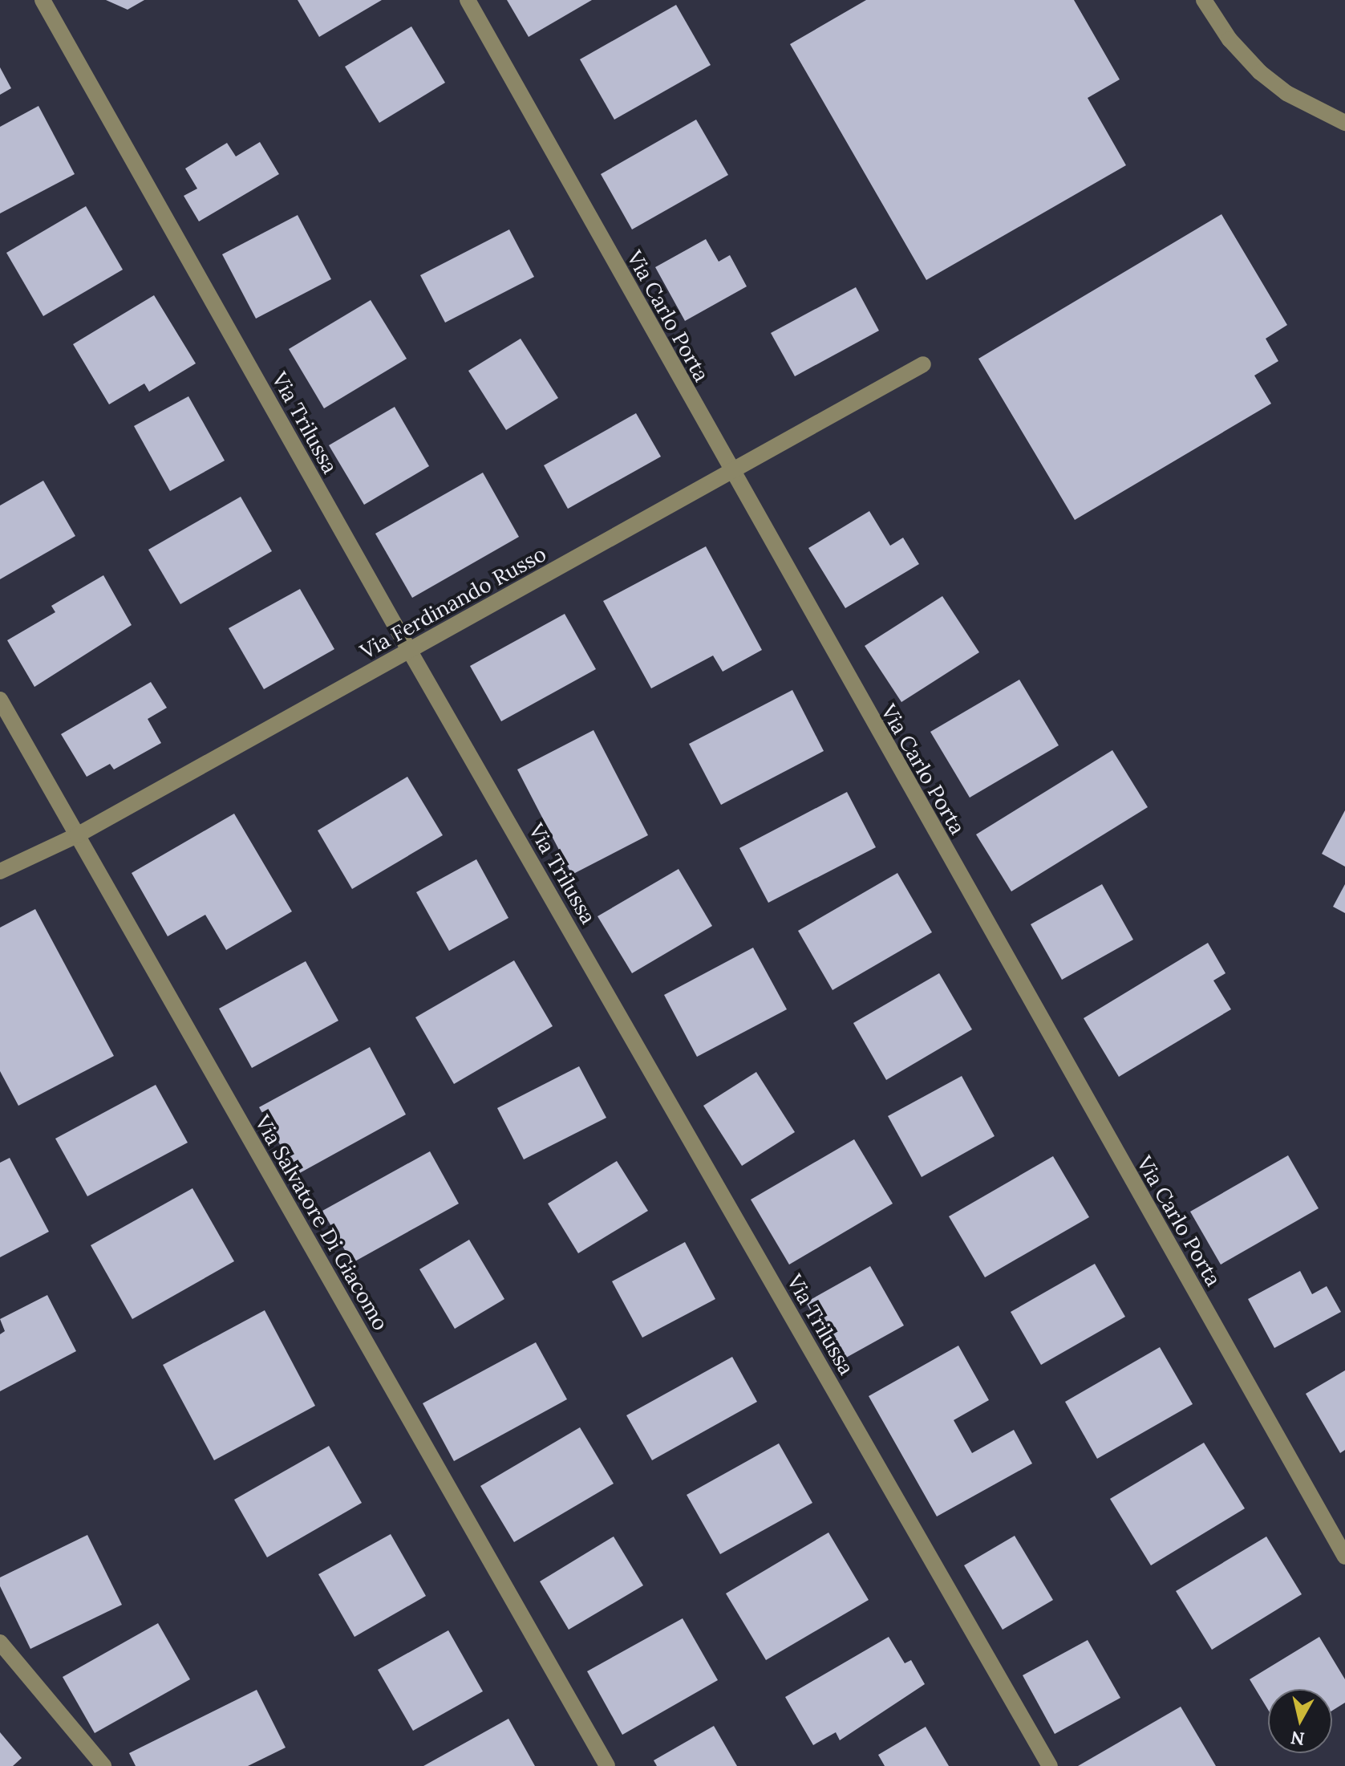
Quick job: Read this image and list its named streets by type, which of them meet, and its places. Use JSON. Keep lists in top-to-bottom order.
{
  "streets": {
    "street": [
      "Via Carlo Porta",
      "Via Trilussa",
      "Via Ferdinando Russo",
      "Via Salvatore Di Giacomo"
    ]
  },
  "crossings": [
    ["Via Carlo Porta", "Via Ferdinando Russo"],
    ["Via Trilussa", "Via Ferdinando Russo"],
    ["Via Ferdinando Russo", "Via Salvatore Di Giacomo"]
  ],
  "north": "bottom"
}
